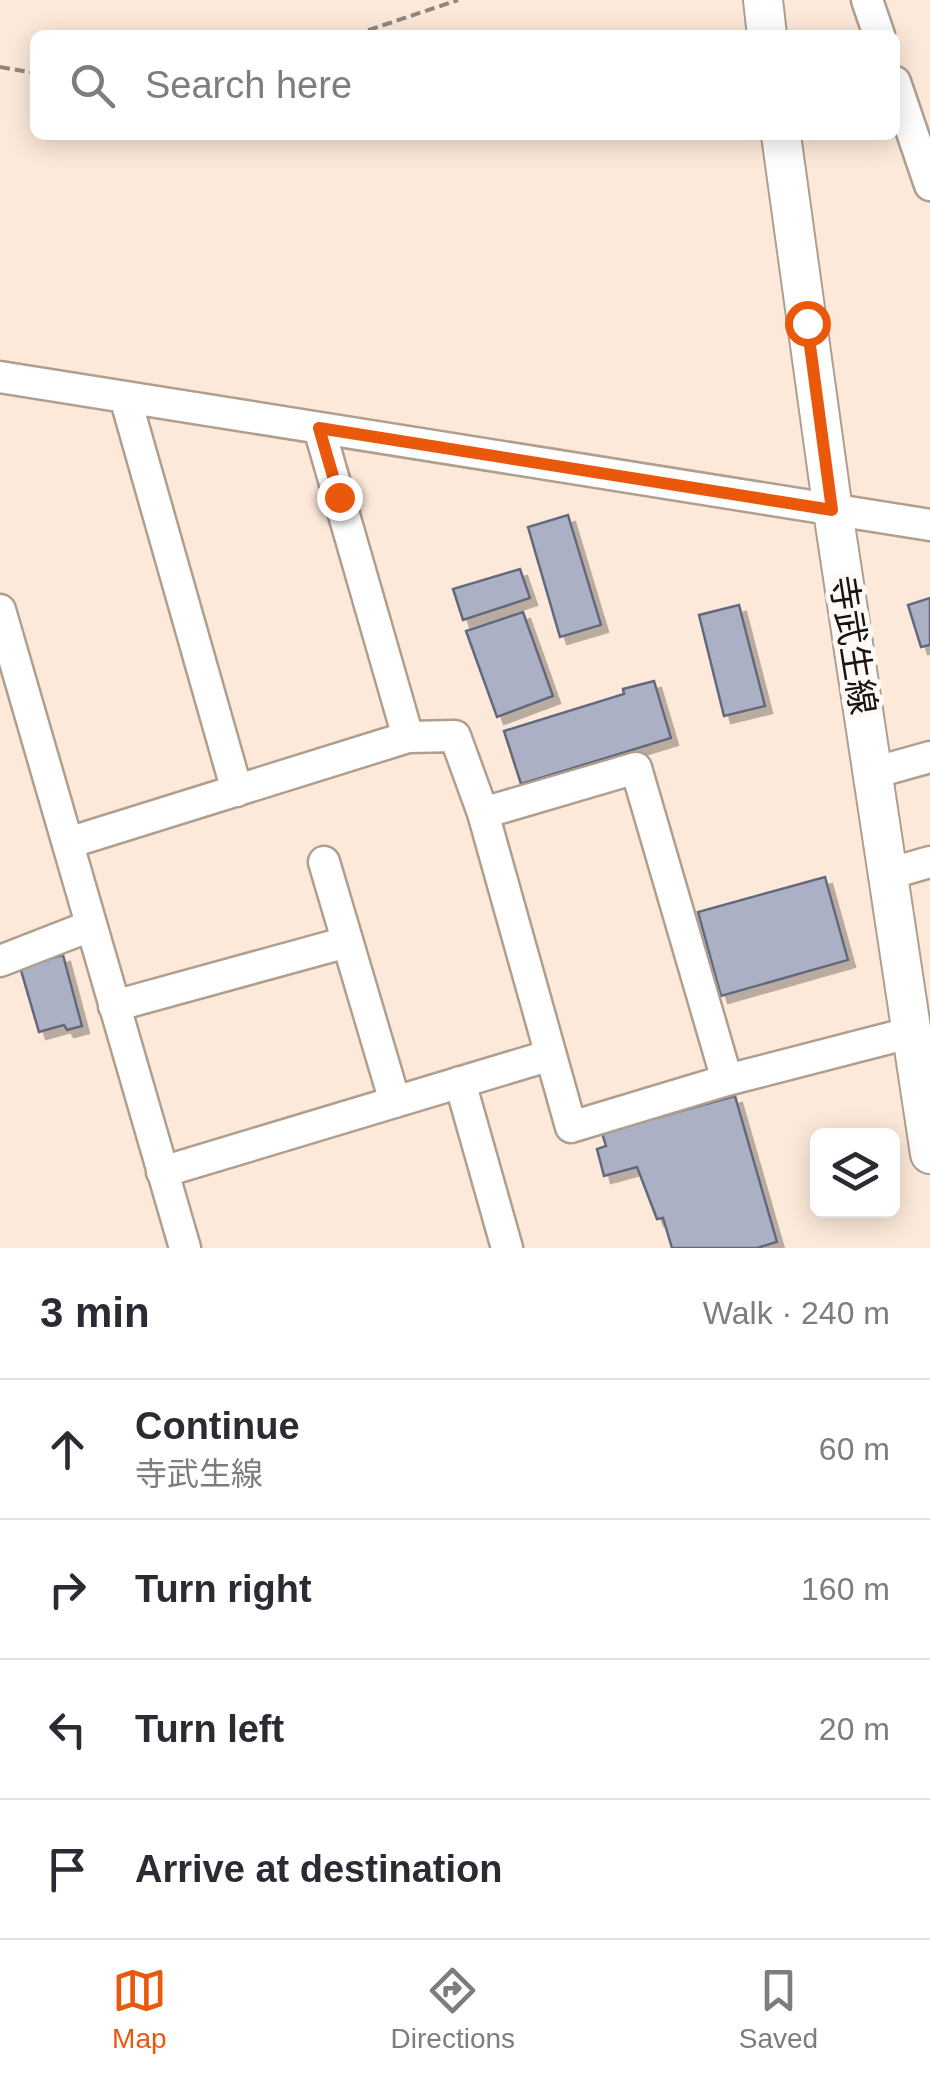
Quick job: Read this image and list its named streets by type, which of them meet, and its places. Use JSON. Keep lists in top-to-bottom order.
{
  "streets": {
    "main road": ["寺武生線"]
  },
  "page": {
    "search": "Search here",
    "heading": ["3 min", "Walk · 240 m"],
    "list": [
      ["Continue", "寺武生線", "60 m"],
      ["Turn right", "160 m"],
      ["Turn left", "20 m"],
      "Arrive at destination"
    ],
    "nav": ["Map", "Directions", "Saved"]
  }
}
